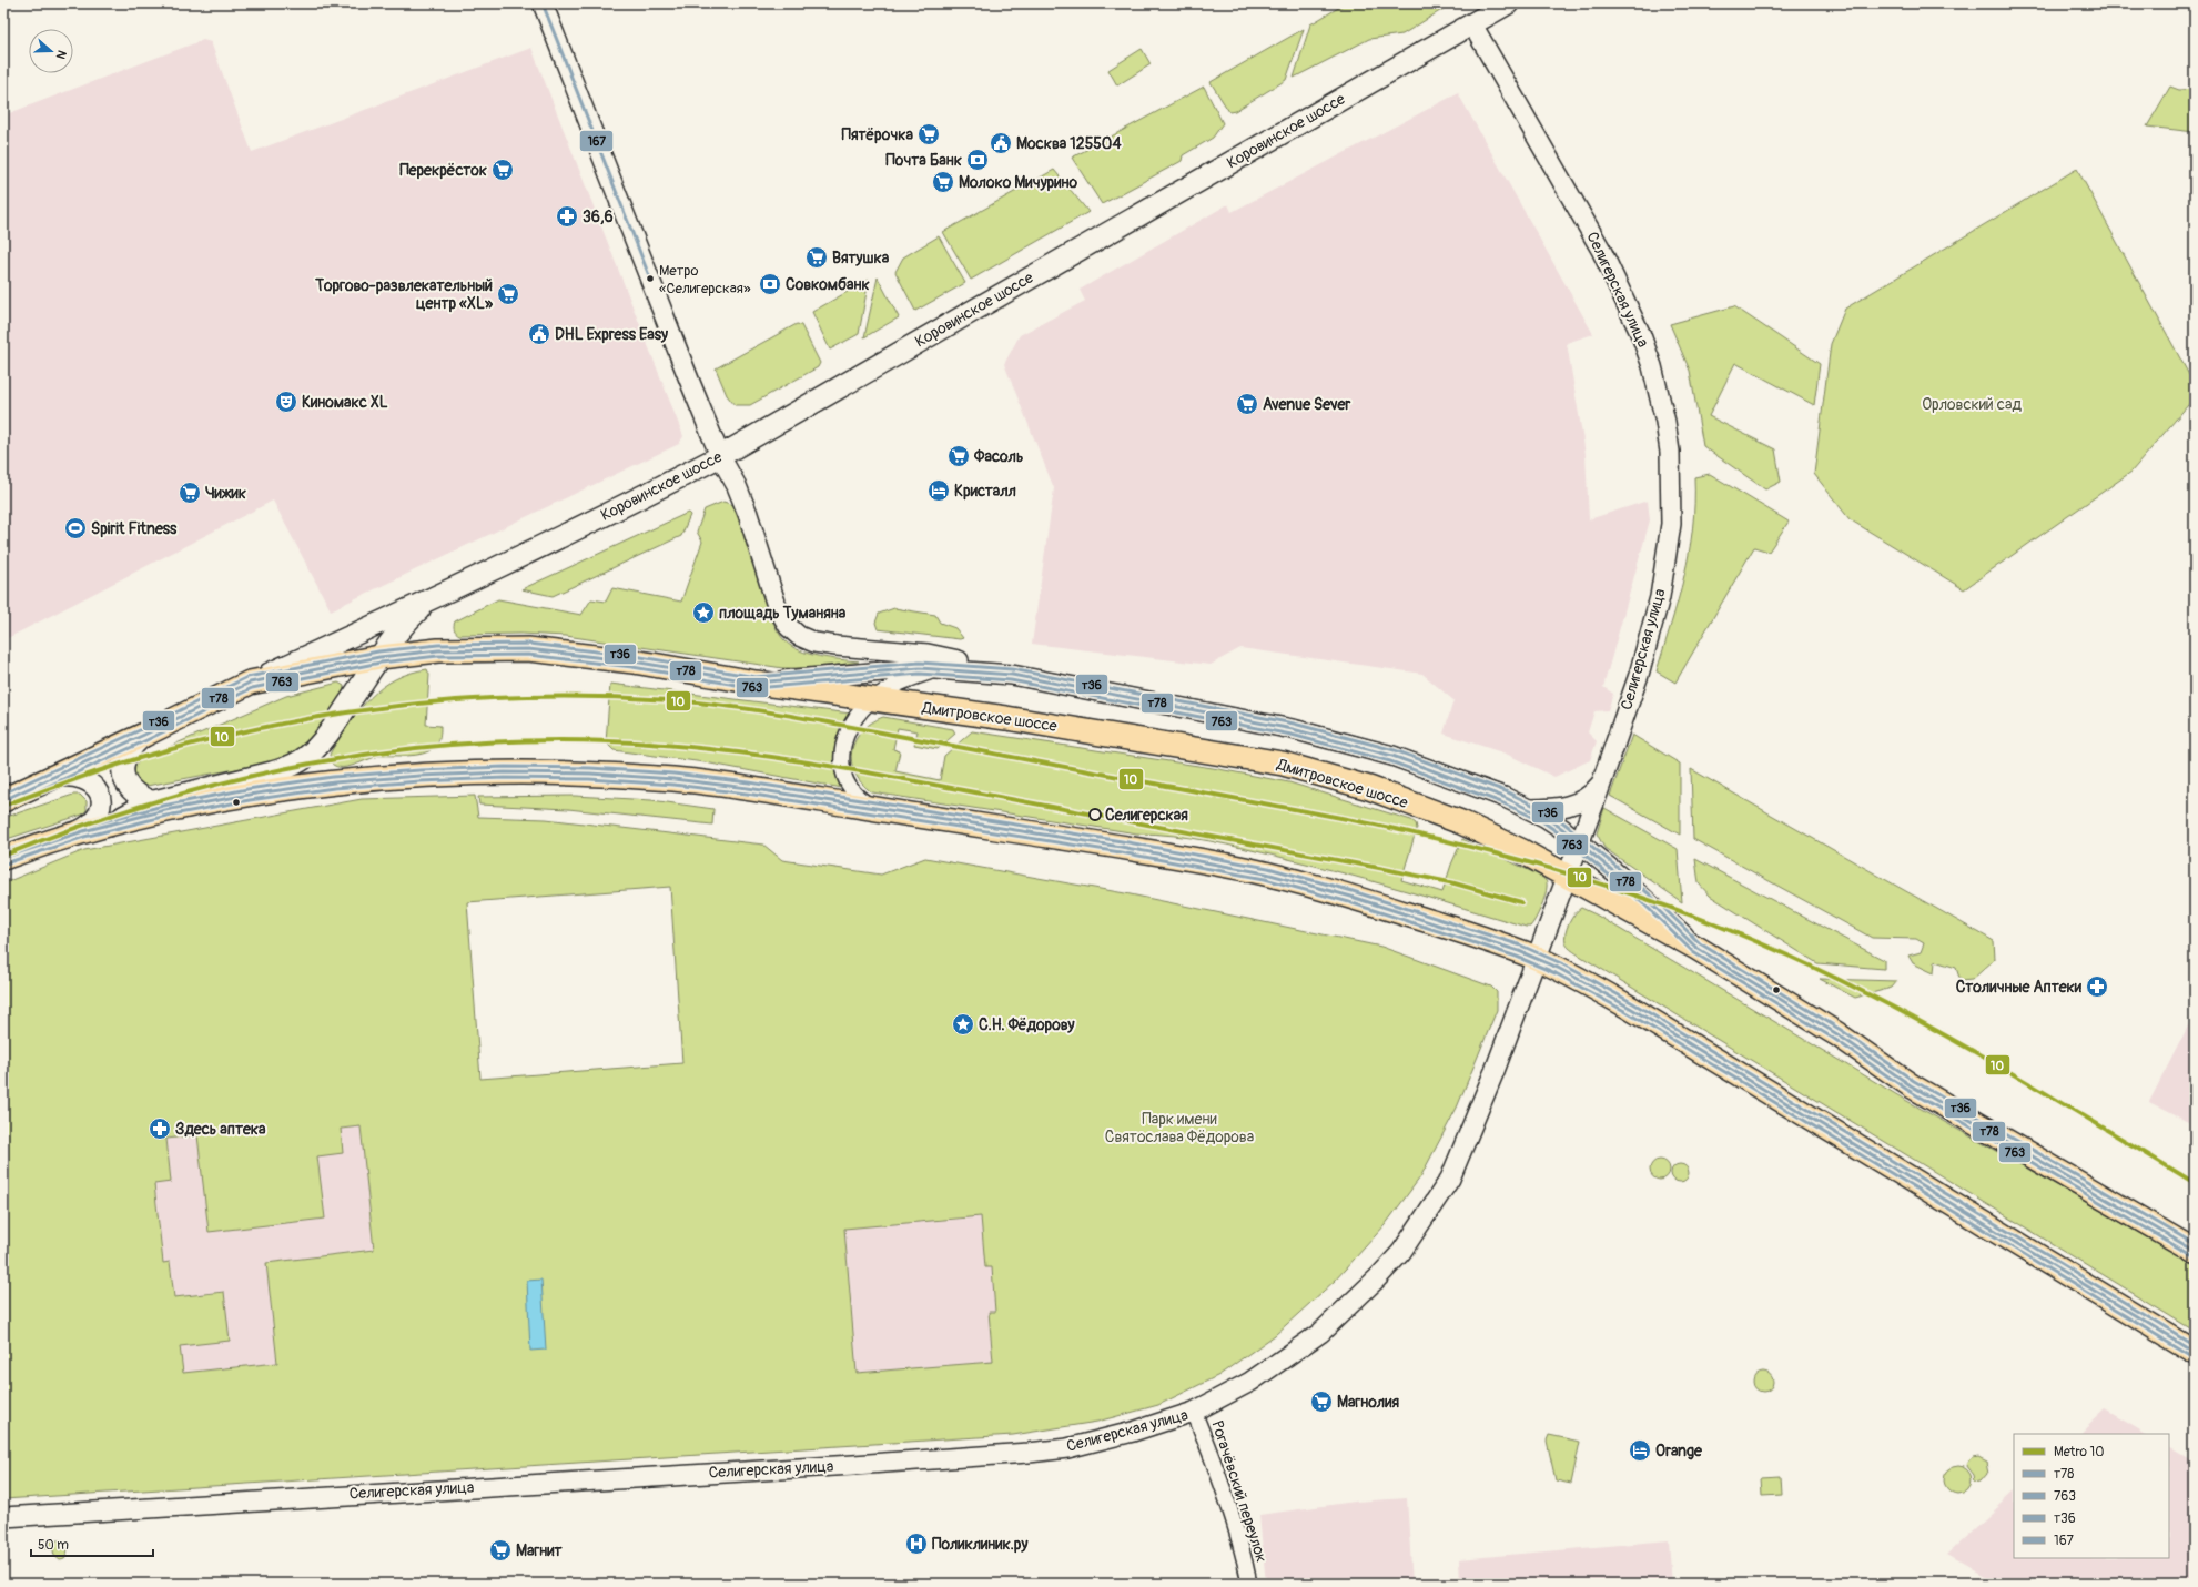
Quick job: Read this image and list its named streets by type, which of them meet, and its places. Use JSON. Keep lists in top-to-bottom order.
{
  "streets": {
    "main road": ["Коровинское шоссе", "Дмитровское шоссе"],
    "street": ["Селигерская улица", "Рогачёвский переулок"]
  },
  "crossings": [
    ["Коровинское шоссе", "Селигерская улица"],
    ["Коровинское шоссе", "Дмитровское шоссе"],
    ["Селигерская улица", "Дмитровское шоссе"],
    ["Селигерская улица", "Рогачёвский переулок"]
  ],
  "parks": ["Орловский сад", "Парк имени Святослава Фёдорова"],
  "places": {
    "supermarket": [
      "Пятёрочка",
      "Перекрёсток",
      "Молоко Мичурино",
      "Вятушка",
      "Торгово-развлекательный центр «XL»",
      "Avenue Sever",
      "Фасоль",
      "Чижик",
      "Магнолия",
      "Магнит"
    ],
    "public building": ["Москва 125504", "DHL Express Easy"],
    "bank": ["Почта Банк", "Совкомбанк"],
    "pharmacy": ["36,6", "Столичные Аптеки", "Здесь аптека"],
    "other": ["Метро «Селигерская»", "Селигерская"],
    "theatre": ["Киномакс XL"],
    "hotel": ["Кристалл", "Orange"],
    "sports": ["Spirit Fitness"],
    "place": ["площадь Туманяна", "С.Н. Фёдорову"],
    "hospital": ["Поликлиник.ру"]
  },
  "lines": [
    "transit line 167",
    "transit line т36",
    "transit line т78",
    "transit line 763",
    "metro line 10"
  ],
  "legend": [
    "Metro 10",
    "т78",
    "763",
    "т36",
    "167"
  ],
  "scale_bar": "50 m",
  "north": "right"
}
